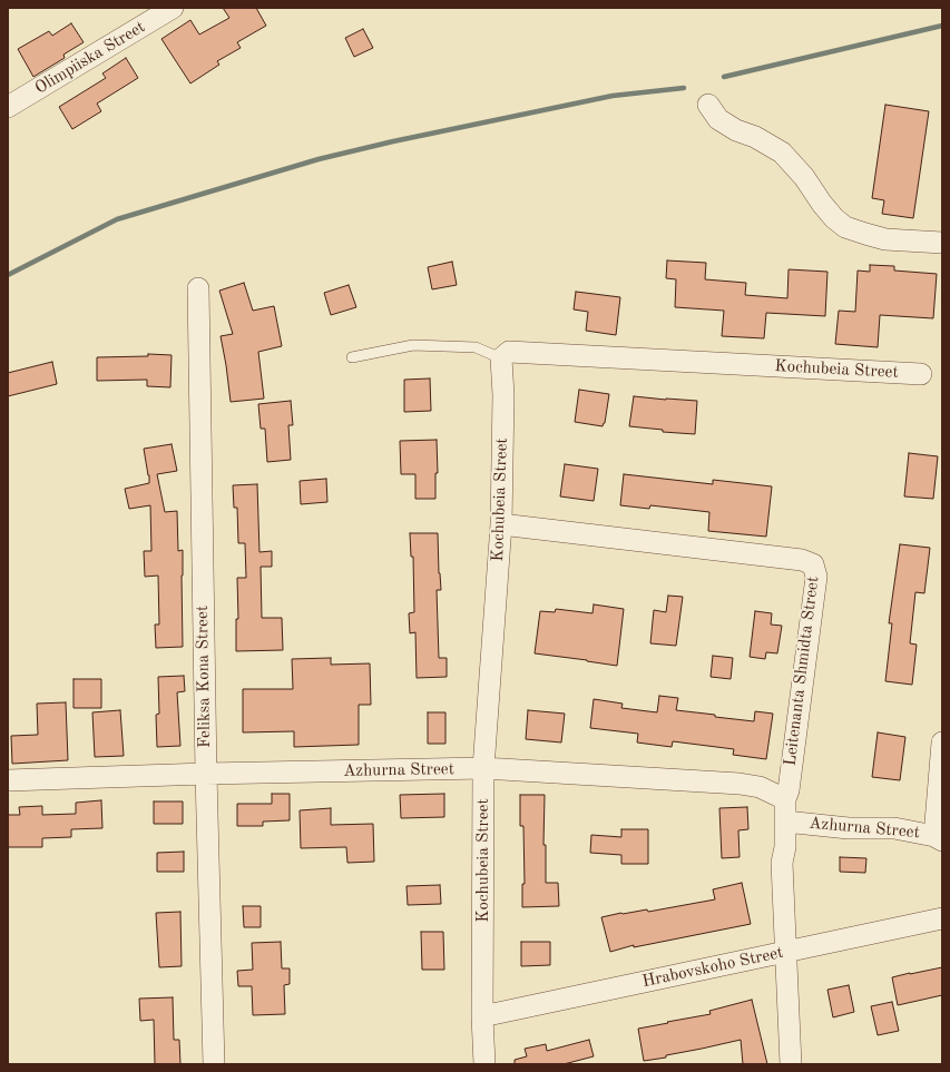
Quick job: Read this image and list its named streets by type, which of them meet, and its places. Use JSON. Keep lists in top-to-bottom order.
{
  "streets": {
    "street": [
      "Olimpiiska Street",
      "Kochubeia Street",
      "Leitenanta Shmidta Street",
      "Feliksa Kona Street",
      "Azhurna Street",
      "Hrabovskoho Street"
    ]
  },
  "crossings": [
    ["Kochubeia Street", "Leitenanta Shmidta Street"],
    ["Kochubeia Street", "Azhurna Street"],
    ["Kochubeia Street", "Hrabovskoho Street"],
    ["Leitenanta Shmidta Street", "Azhurna Street"],
    ["Leitenanta Shmidta Street", "Hrabovskoho Street"],
    ["Feliksa Kona Street", "Azhurna Street"]
  ]
}
